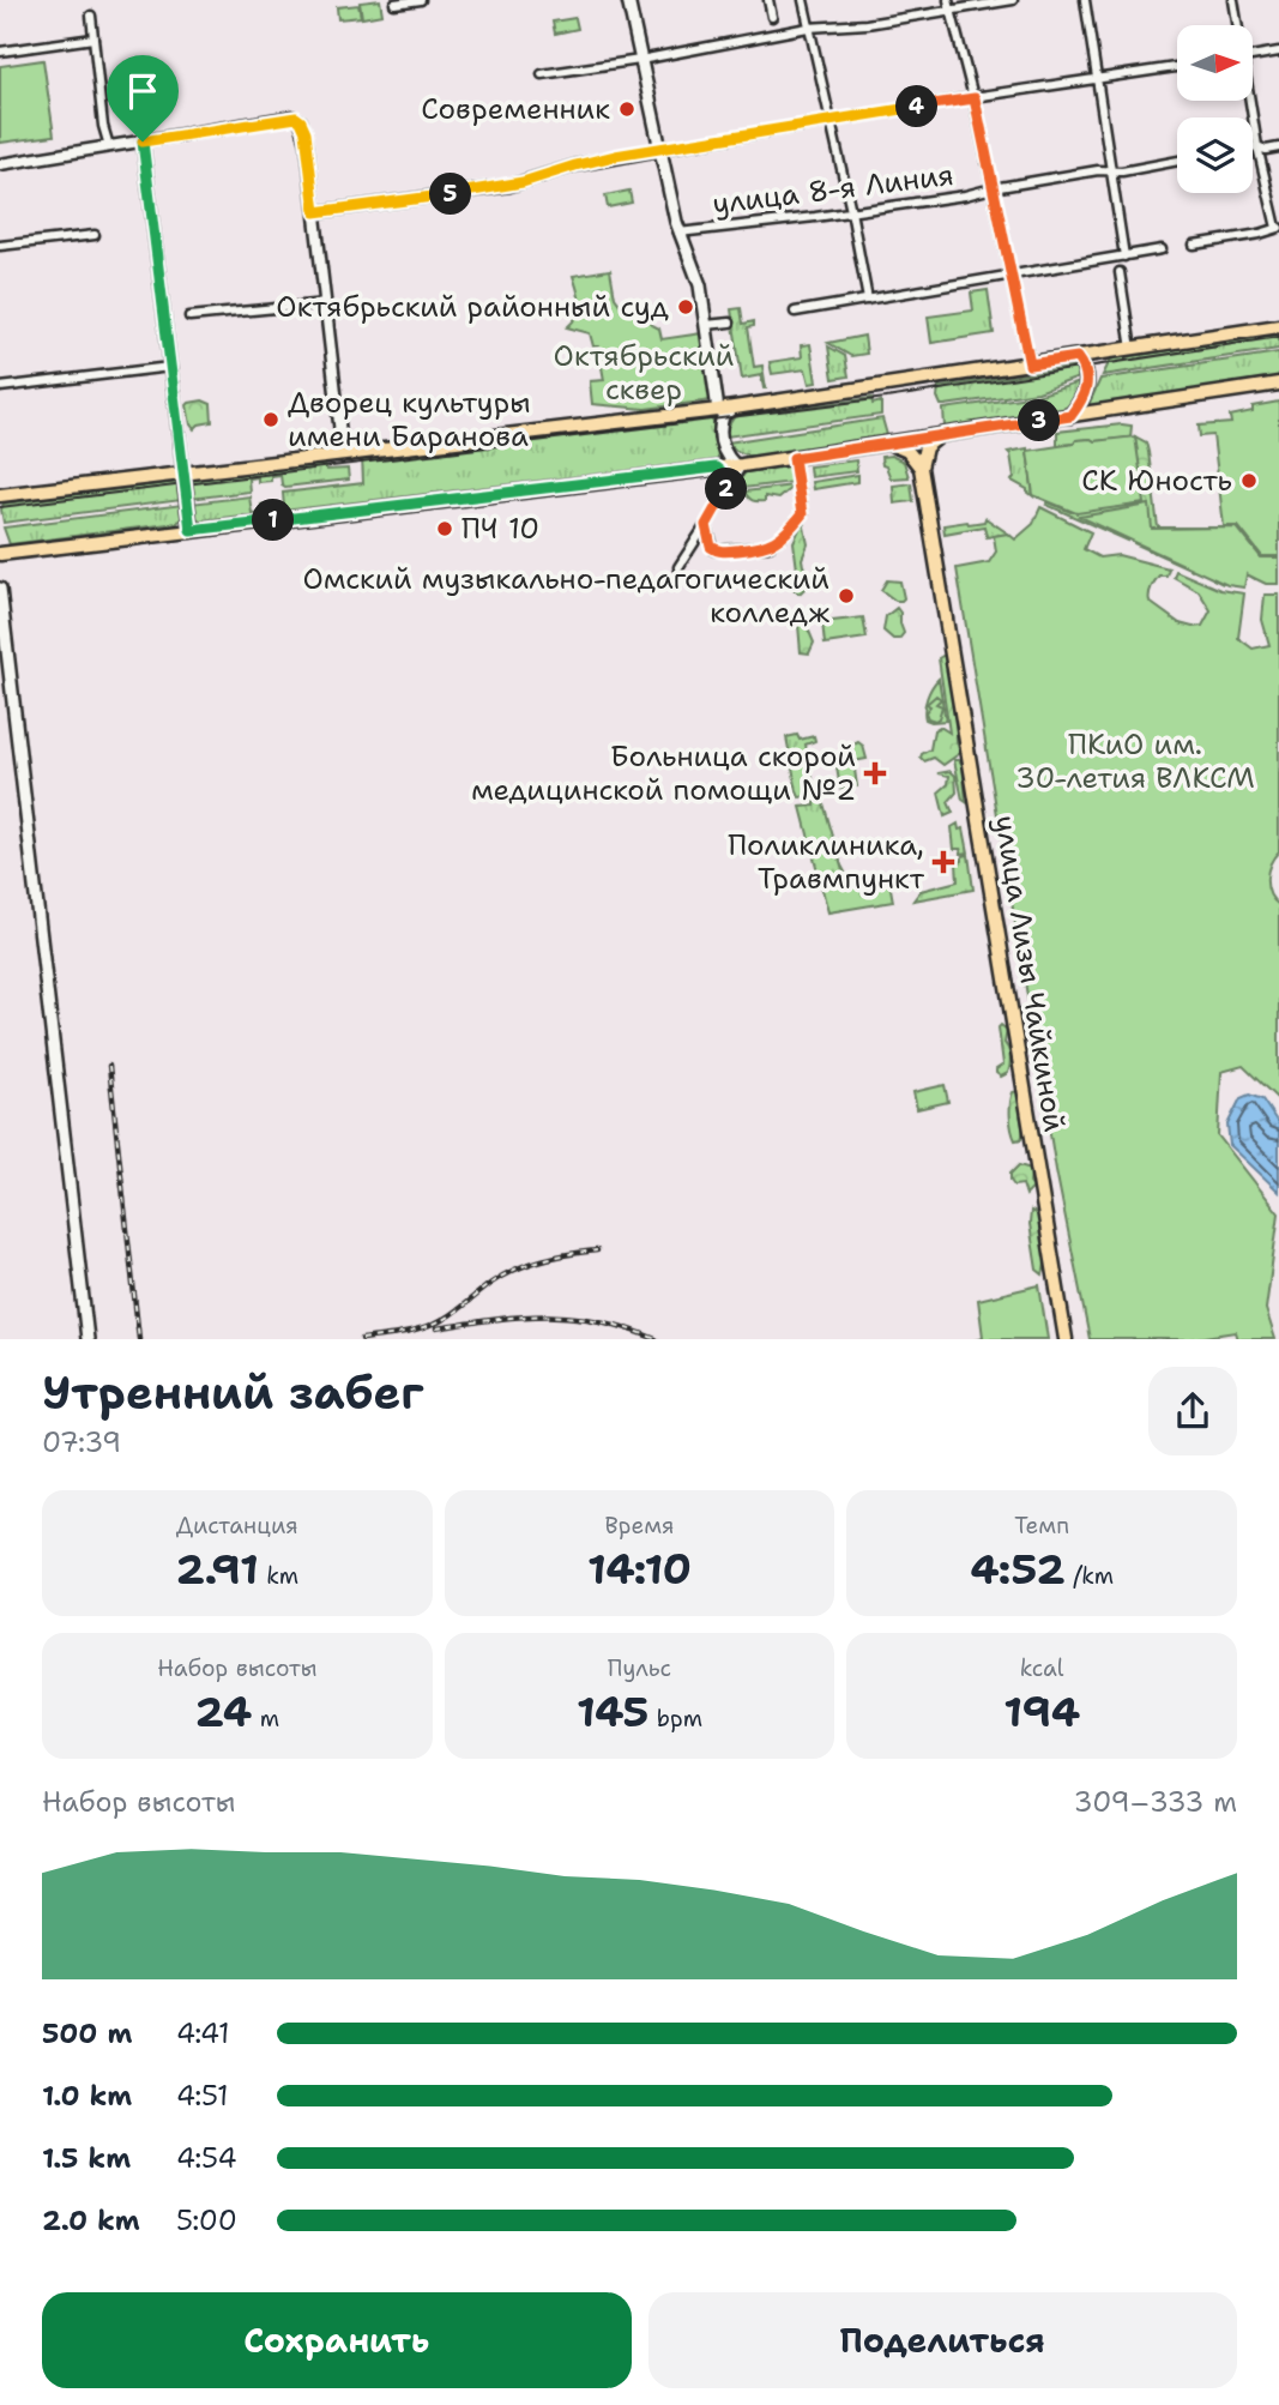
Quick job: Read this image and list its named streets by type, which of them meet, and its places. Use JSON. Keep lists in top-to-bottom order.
{
  "streets": {
    "main road": ["улица Лизы Чайкиной"],
    "street": ["улица 8-я Линия"]
  },
  "parks": ["Октябрьский сквер", "ПКиО им. 30-летия ВЛКСМ"],
  "places": {
    "other": [
      "Современник",
      "Октябрьский районный суд",
      "Дворец культуры имени Баранова",
      "СК Юность",
      "ПЧ 10",
      "Омский музыкально-педагогический колледж"
    ],
    "health": ["Больница скорой медицинской помощи №2", "Поликлиника, Травмпункт"]
  },
  "north": "right",
  "page": {
    "pins": [
      "4",
      "5",
      "3",
      "2",
      "1"
    ],
    "heading": ["Утренний забег", "07:39"],
    "stats": [
      ["Дистанция", "2.91 km"],
      ["Время", "14:10"],
      ["Темп", "4:52 /km"],
      ["Набор высоты", "24 m"],
      ["Пульс", "145 bpm"],
      ["kcal", "194"]
    ],
    "chart": ["Набор высоты", "309–333 m"],
    "list": [
      {
        "name": "500 m",
        "note": "4:41"
      },
      {
        "name": "1.0 km",
        "note": "4:51"
      },
      {
        "name": "1.5 km",
        "note": "4:54"
      },
      {
        "name": "2.0 km",
        "note": "5:00"
      }
    ],
    "buttons": ["Сохранить", "Поделиться"]
  }
}
